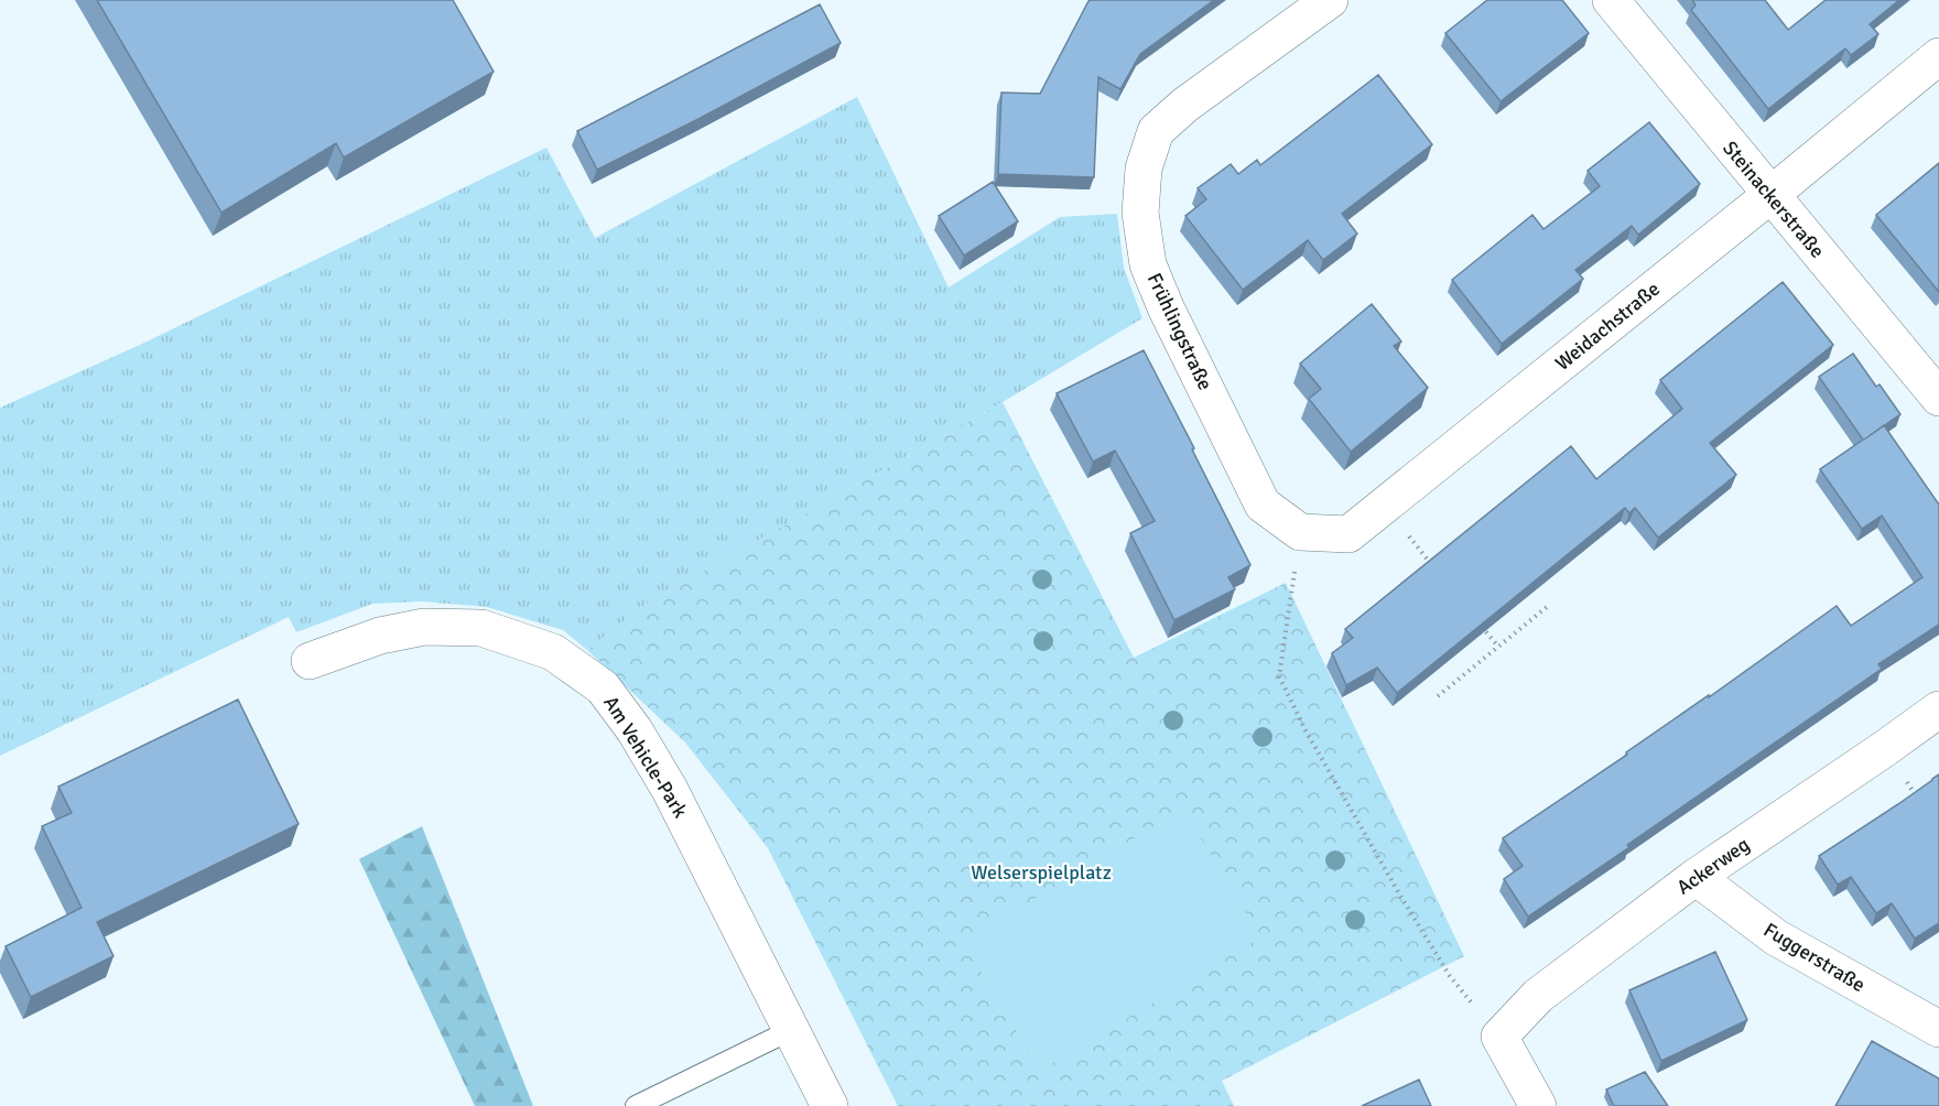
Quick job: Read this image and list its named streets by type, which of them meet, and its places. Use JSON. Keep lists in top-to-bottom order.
{
  "streets": {
    "street": [
      "Steinackerstraße",
      "Weidachstraße",
      "Frühlingstraße",
      "Am Vehicle-Park",
      "Ackerweg",
      "Fuggerstraße"
    ]
  },
  "crossings": [
    ["Steinackerstraße", "Weidachstraße"],
    ["Weidachstraße", "Frühlingstraße"],
    ["Ackerweg", "Fuggerstraße"]
  ],
  "parks": ["Welserspielplatz"]
}
